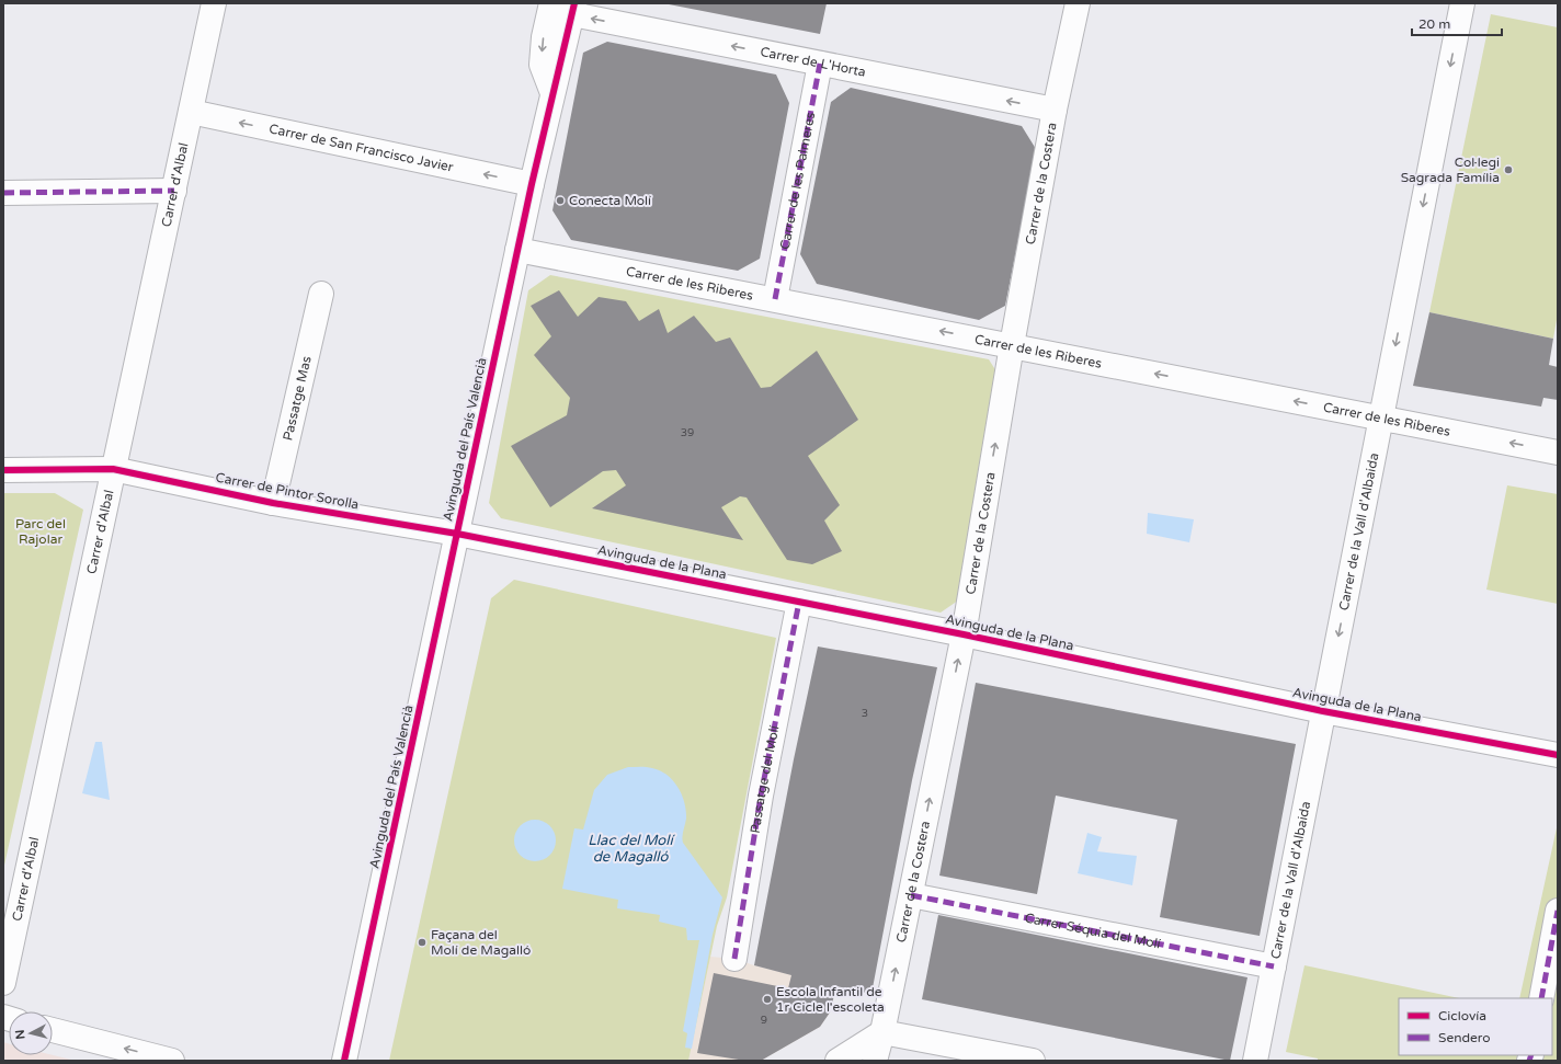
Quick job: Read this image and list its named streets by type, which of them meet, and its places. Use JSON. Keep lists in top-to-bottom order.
{
  "streets": {
    "street": [
      "Carrer de L'Horta",
      "Carrer de San Francisco Javier",
      "Carrer de les Palmeres",
      "Carrer de la Costera",
      "Carrer d'Albal",
      "Carrer de les Riberes",
      "Passatge Mas",
      "Avinguda del País Valencià",
      "Carrer de Pintor Sorolla",
      "Carrer de la Vall d'Albaida",
      "Avinguda de la Plana",
      "Passatge del Molí",
      "Carrer Séquia del Molí"
    ]
  },
  "crossings": [
    ["Carrer de L'Horta", "Carrer de les Palmeres"],
    ["Carrer de L'Horta", "Carrer de la Costera"],
    ["Carrer de L'Horta", "Avinguda del País Valencià"],
    ["Carrer de San Francisco Javier", "Carrer d'Albal"],
    ["Carrer de San Francisco Javier", "Avinguda del País Valencià"],
    ["Carrer de les Palmeres", "Carrer de les Riberes"],
    ["Carrer de la Costera", "Carrer de les Riberes"],
    ["Carrer de la Costera", "Avinguda de la Plana"],
    ["Carrer de la Costera", "Carrer Séquia del Molí"],
    ["Carrer d'Albal", "Carrer de Pintor Sorolla"],
    ["Carrer de les Riberes", "Avinguda del País Valencià"],
    ["Carrer de les Riberes", "Carrer de la Vall d'Albaida"],
    ["Passatge Mas", "Carrer de Pintor Sorolla"],
    ["Avinguda del País Valencià", "Carrer de Pintor Sorolla"],
    ["Avinguda del País Valencià", "Avinguda de la Plana"],
    ["Carrer de Pintor Sorolla", "Avinguda de la Plana"],
    ["Carrer de la Vall d'Albaida", "Avinguda de la Plana"],
    ["Carrer de la Vall d'Albaida", "Carrer Séquia del Molí"],
    ["Avinguda de la Plana", "Passatge del Molí"]
  ],
  "one_way": [
    "Carrer de L'Horta",
    "Carrer de San Francisco Javier",
    "Carrer de la Costera",
    "Carrer de les Riberes",
    "Carrer de la Vall d'Albaida"
  ],
  "water": ["Llac del Molí de Magalló"],
  "parks": ["Parc del Rajolar"],
  "places": [
    "Col·legi Sagrada Família",
    "Conecta Molí",
    "Façana del Molí de Magalló",
    "Escola Infantil de 1r Cicle l'escoleta"
  ],
  "house_numbers": ["39", "3", "9"],
  "legend": ["Ciclovía", "Sendero"],
  "scale_bar": "20 m",
  "north": "left"
}
